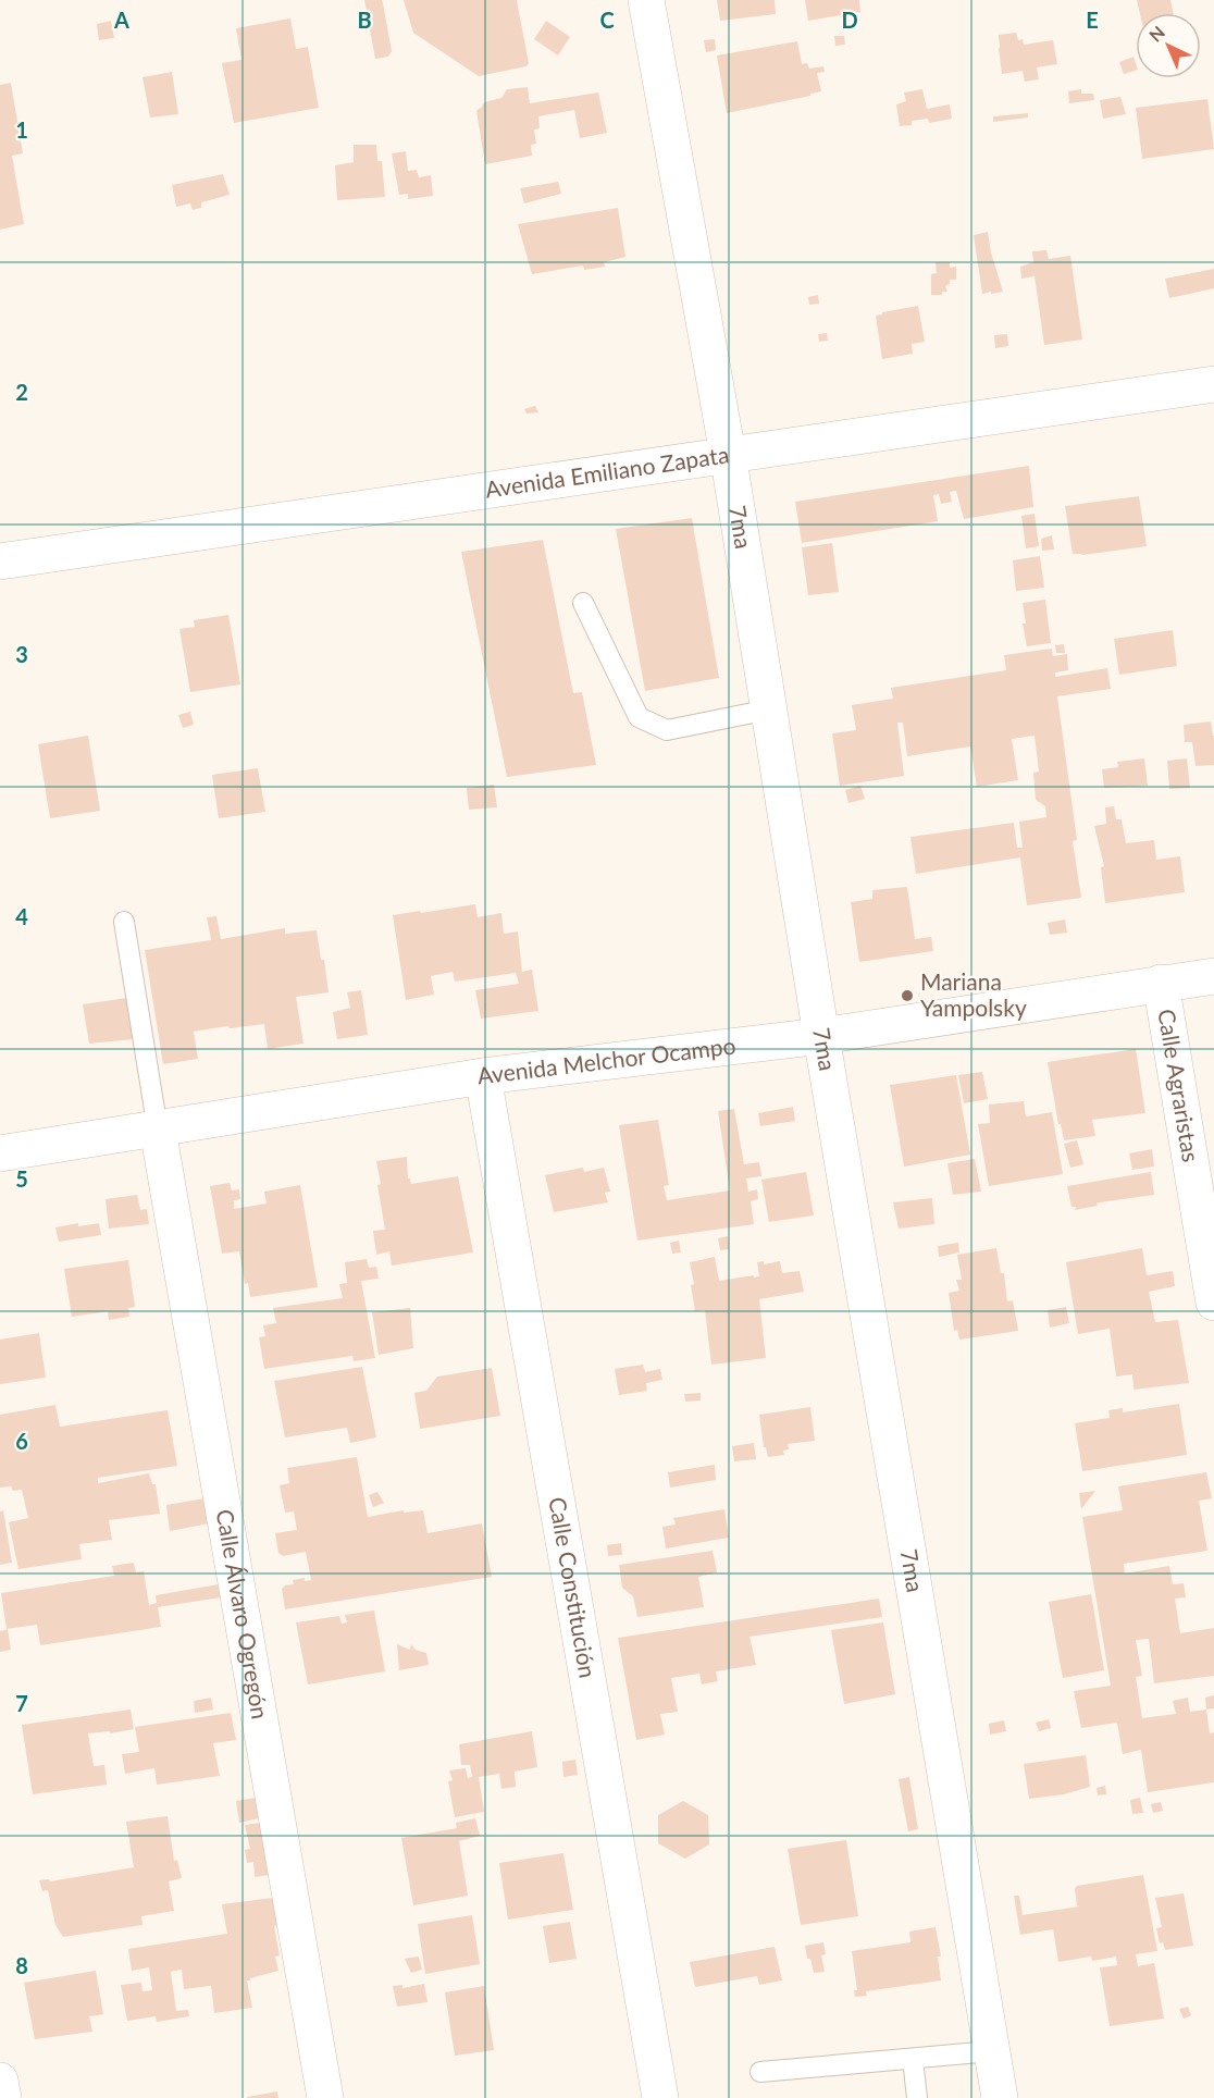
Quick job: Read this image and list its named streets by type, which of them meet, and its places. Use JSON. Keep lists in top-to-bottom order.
{
  "streets": {
    "street": [
      "Avenida Emiliano Zapata",
      "7ma",
      "Avenida Melchor Ocampo",
      "Calle Agraristas",
      "Calle Constitución",
      "Calle Álvaro Ogregón"
    ]
  },
  "crossings": [
    ["Avenida Emiliano Zapata", "7ma"],
    ["7ma", "Avenida Melchor Ocampo"],
    ["Avenida Melchor Ocampo", "Calle Agraristas"],
    ["Avenida Melchor Ocampo", "Calle Constitución"],
    ["Avenida Melchor Ocampo", "Calle Álvaro Ogregón"]
  ],
  "places": ["Mariana Yampolsky"],
  "north": "top left",
  "grid": {
    "columns": [
      "A",
      "B",
      "C",
      "D",
      "E"
    ],
    "rows": [
      "1",
      "2",
      "3",
      "4",
      "5",
      "6",
      "7",
      "8"
    ]
  }
}
